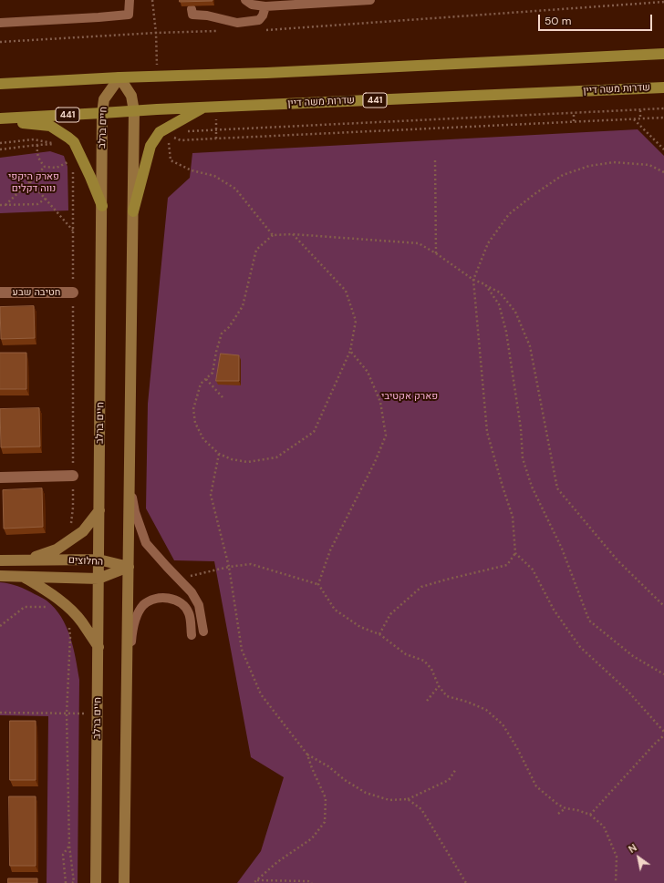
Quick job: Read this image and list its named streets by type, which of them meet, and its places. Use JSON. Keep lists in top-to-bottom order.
{
  "streets": {
    "main road": ["שדרות משה דיין", "441"],
    "street": ["חיים ברלב", "חטיבה שבע", "החלוצים"]
  },
  "crossings": [
    ["שדרות משה דיין", "חיים ברלב"],
    ["חיים ברלב", "החלוצים"]
  ],
  "parks": ["פארק היקפי נווה דקלים", "פארק אקטיבי"],
  "scale_bar": "50 m",
  "north": "top left"
}
